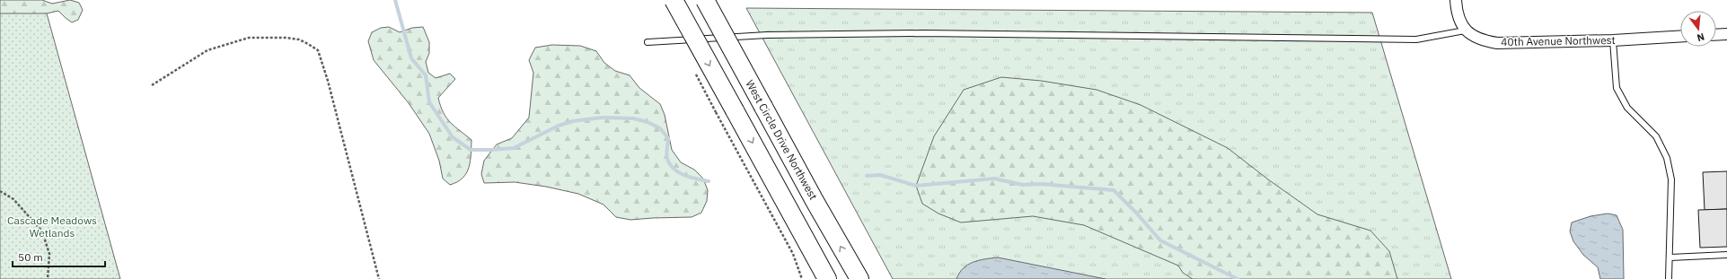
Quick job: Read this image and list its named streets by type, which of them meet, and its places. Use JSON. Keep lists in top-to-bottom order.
{
  "streets": {
    "main road": ["West Circle Drive Northwest"],
    "street": ["40th Avenue Northwest"]
  },
  "parks": ["Cascade Meadows Wetlands"],
  "scale_bar": "50 m",
  "north": "bottom"
}
